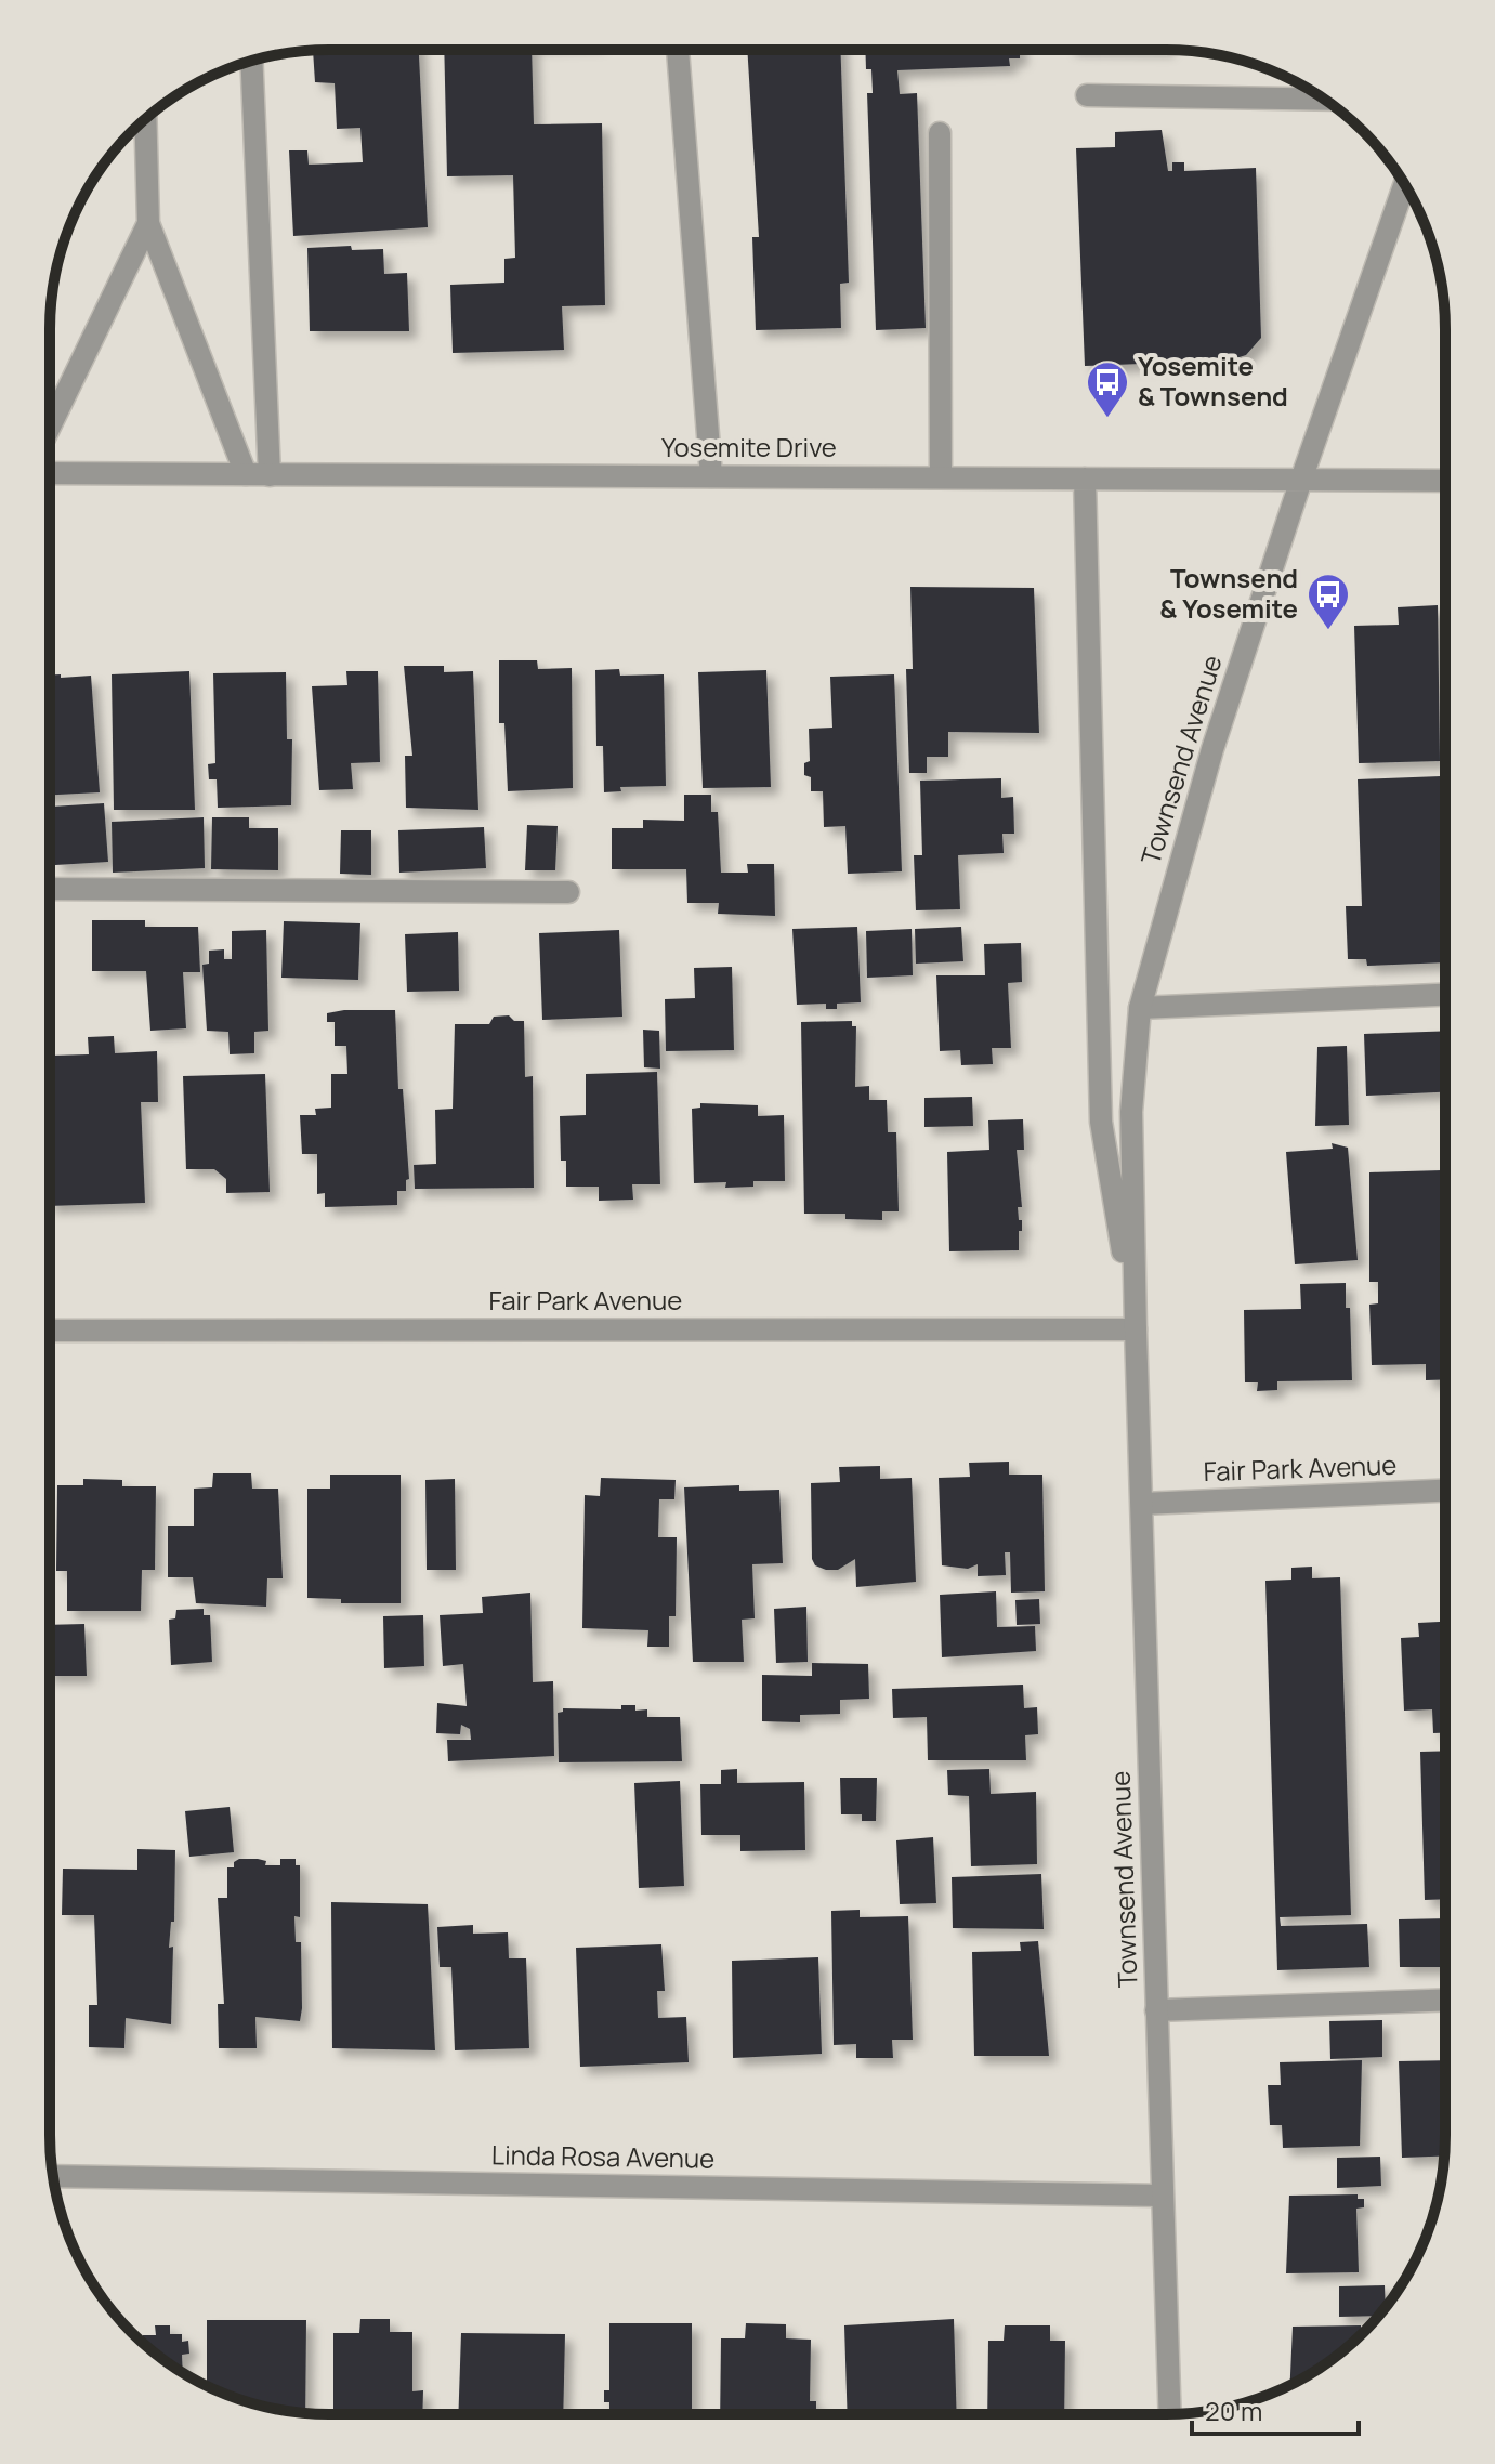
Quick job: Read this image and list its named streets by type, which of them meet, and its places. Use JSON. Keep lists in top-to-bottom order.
{
  "streets": {
    "street": [
      "Yosemite Drive",
      "Townsend Avenue",
      "Fair Park Avenue",
      "Linda Rosa Avenue"
    ]
  },
  "crossings": [
    ["Yosemite Drive", "Townsend Avenue"],
    ["Townsend Avenue", "Fair Park Avenue"],
    ["Townsend Avenue", "Linda Rosa Avenue"]
  ],
  "places": {
    "bus stop": ["Yosemite & Townsend", "Townsend & Yosemite"]
  },
  "scale_bar": "20 m"
}
